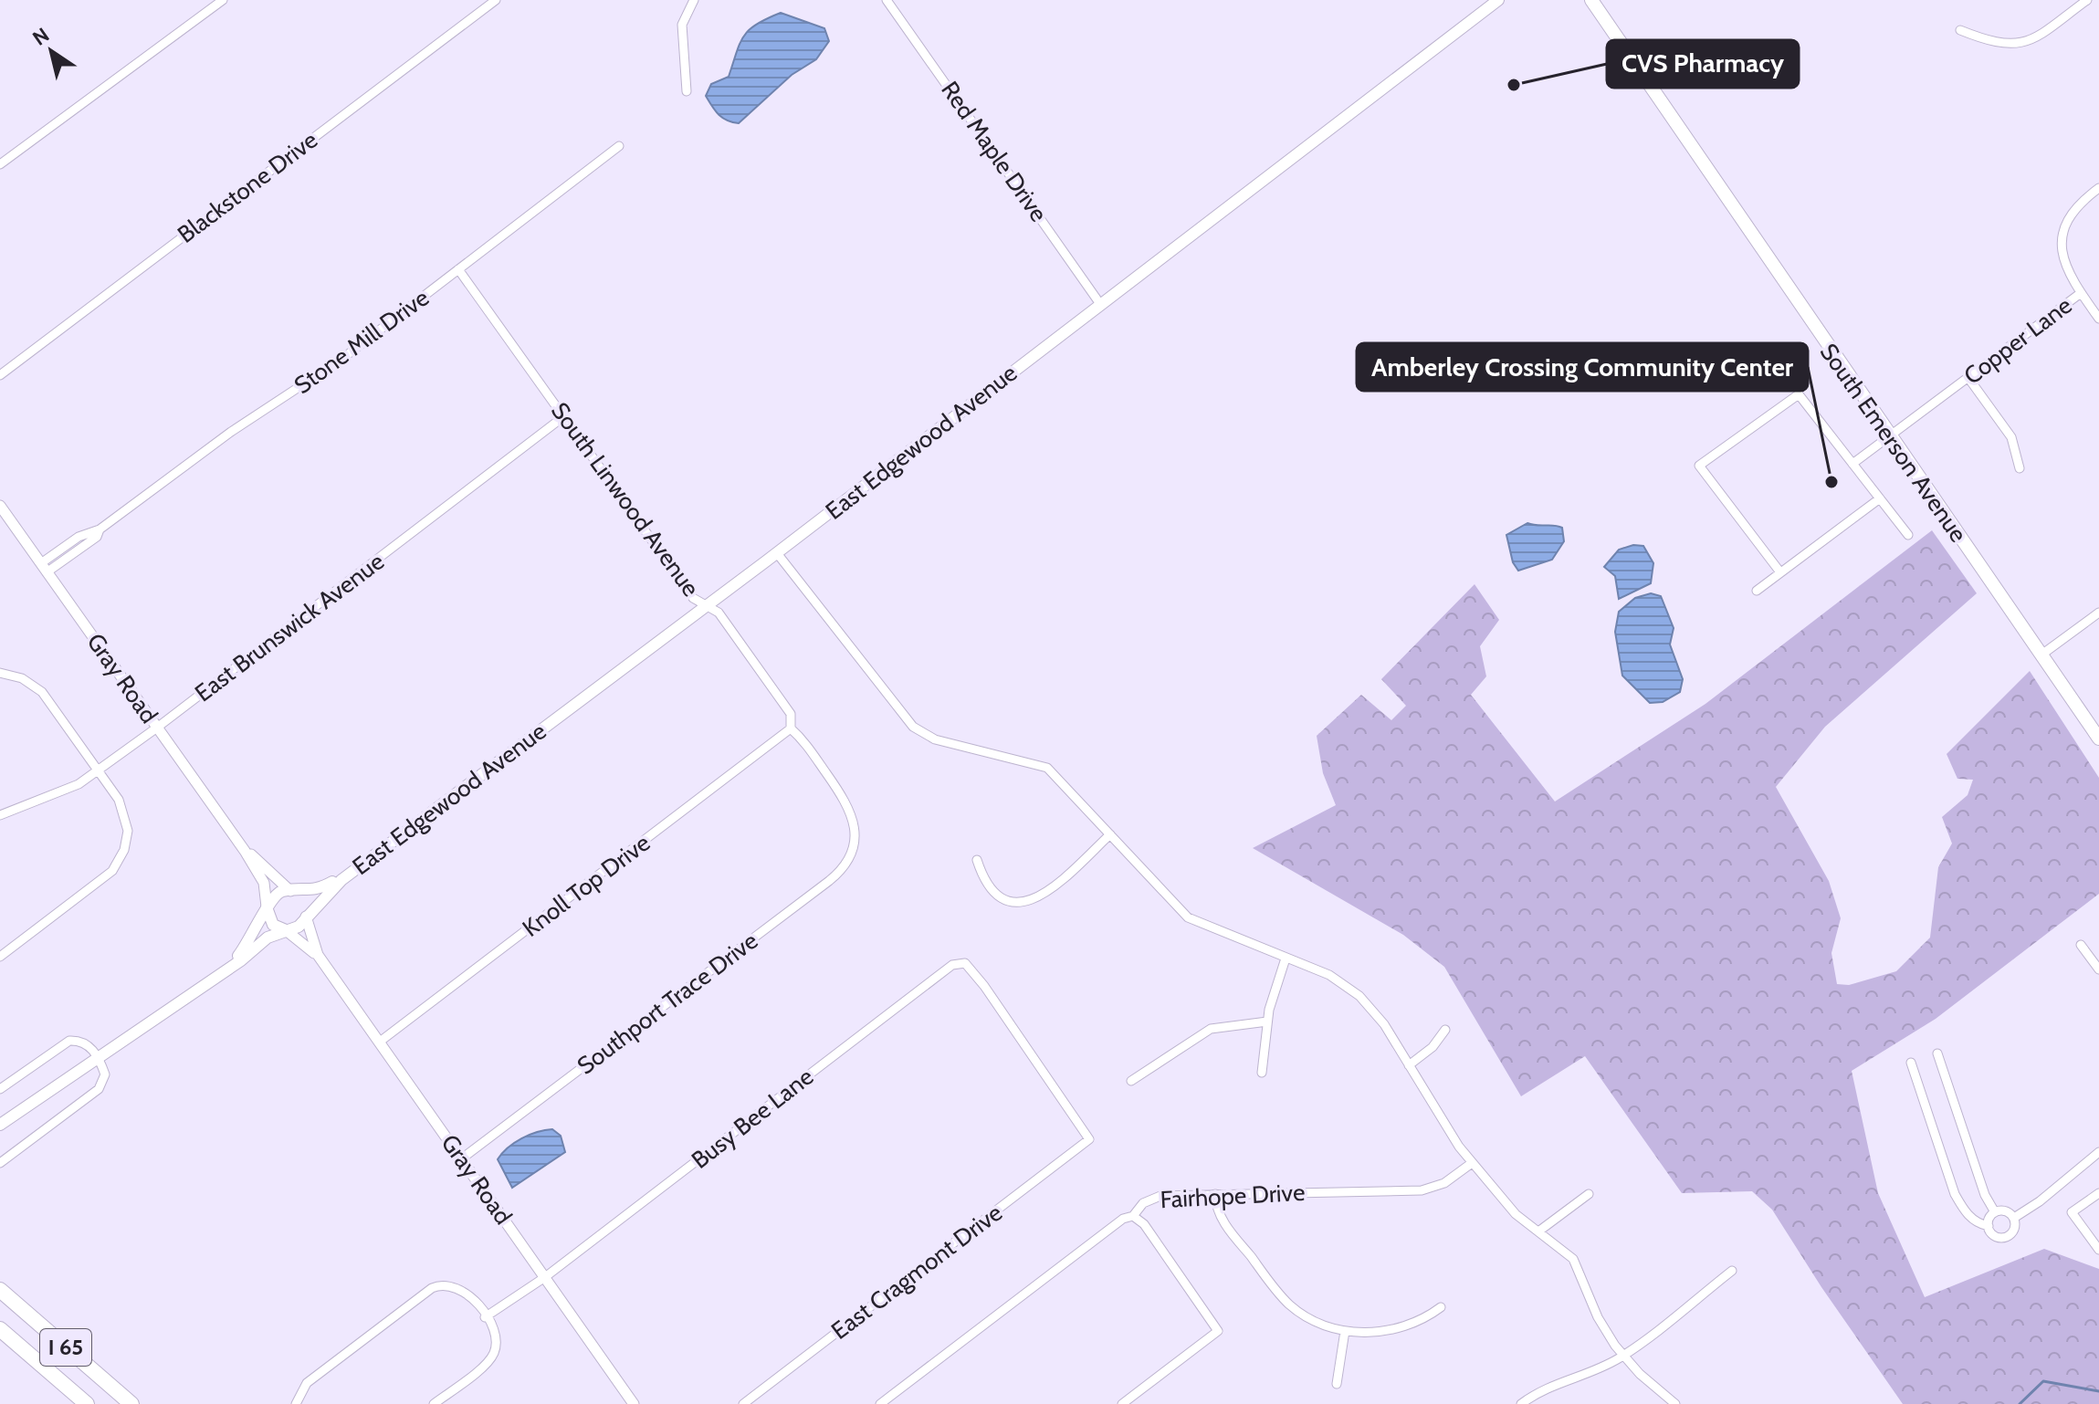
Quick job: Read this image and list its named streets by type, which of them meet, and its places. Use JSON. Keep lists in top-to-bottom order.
{
  "streets": {
    "highway": ["I 65"],
    "main road": ["East Edgewood Avenue", "South Emerson Avenue"],
    "street": [
      "Red Maple Drive",
      "Blackstone Drive",
      "Copper Lane",
      "Stone Mill Drive",
      "South Linwood Avenue",
      "East Brunswick Avenue",
      "Gray Road",
      "Knoll Top Drive",
      "Southport Trace Drive",
      "Busy Bee Lane",
      "Fairhope Drive",
      "East Cragmont Drive"
    ]
  },
  "crossings": [
    ["Red Maple Drive", "East Edgewood Avenue"],
    ["Copper Lane", "South Emerson Avenue"],
    ["Stone Mill Drive", "South Linwood Avenue"],
    ["Stone Mill Drive", "Gray Road"],
    ["East Edgewood Avenue", "South Linwood Avenue"],
    ["East Edgewood Avenue", "Gray Road"],
    ["South Linwood Avenue", "East Brunswick Avenue"],
    ["South Linwood Avenue", "Knoll Top Drive"],
    ["South Linwood Avenue", "Southport Trace Drive"],
    ["East Brunswick Avenue", "Gray Road"],
    ["Gray Road", "Knoll Top Drive"],
    ["Gray Road", "Southport Trace Drive"],
    ["Gray Road", "Busy Bee Lane"],
    ["Busy Bee Lane", "East Cragmont Drive"]
  ],
  "places": ["CVS Pharmacy", "Amberley Crossing Community Center"],
  "north": "top left"
}
